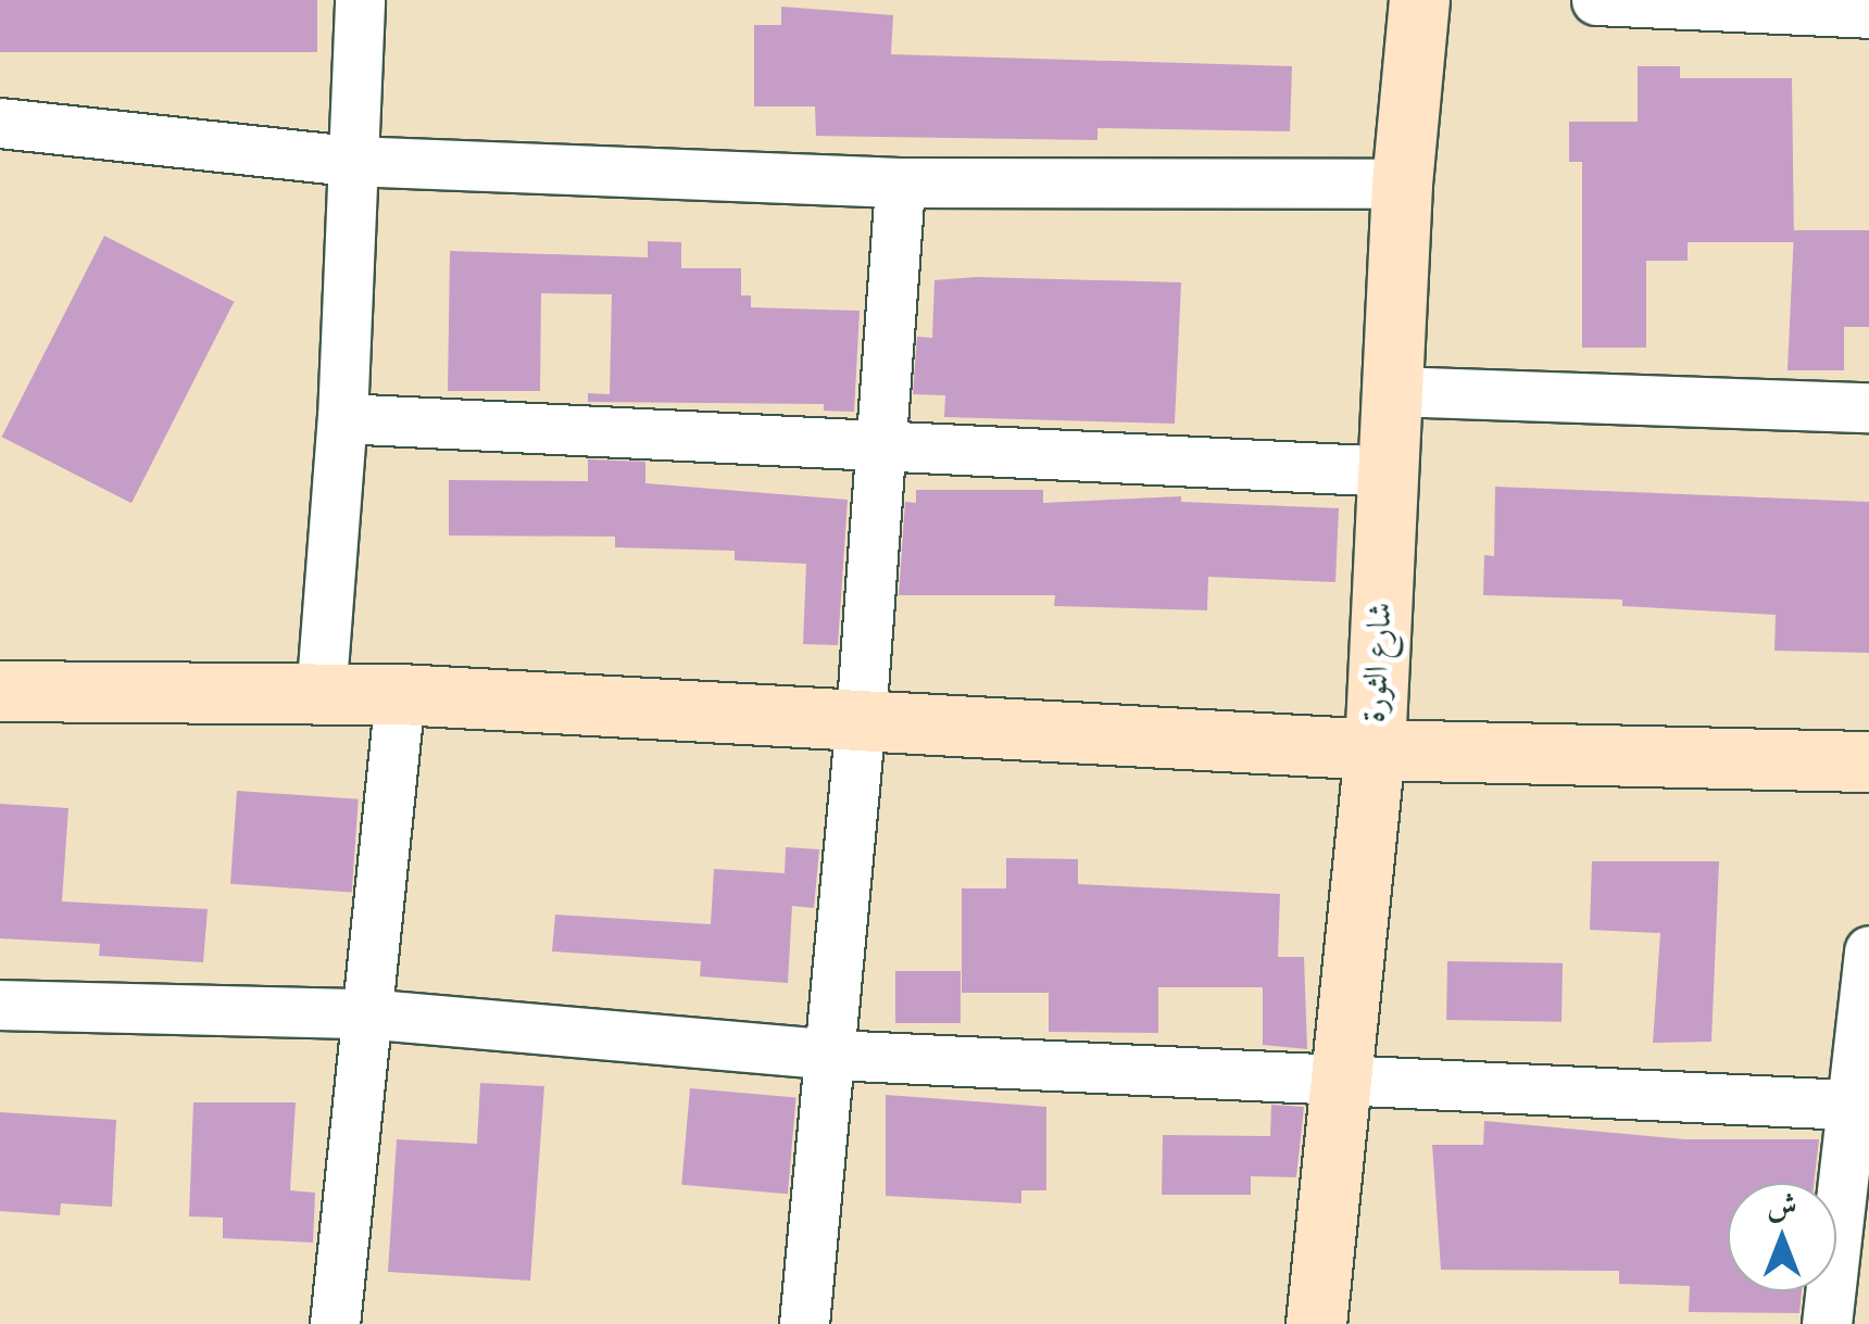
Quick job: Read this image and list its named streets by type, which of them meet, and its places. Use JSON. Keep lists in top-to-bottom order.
{
  "streets": {
    "street": ["شارع الثورة"]
  },
  "north": "top"
}
